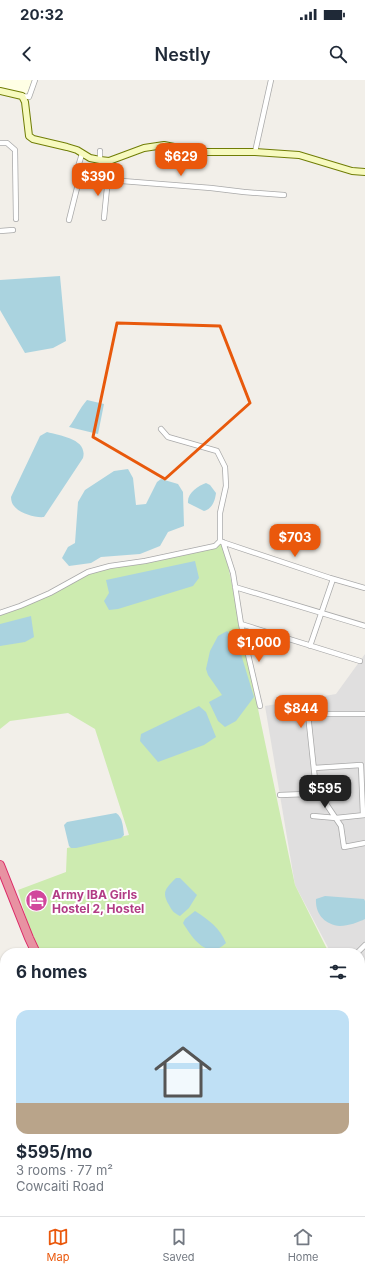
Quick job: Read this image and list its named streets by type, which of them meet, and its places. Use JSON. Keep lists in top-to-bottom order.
{
  "places": {
    "hotel": ["Army IBA Girls Hostel 2, Hostel"]
  },
  "page": {
    "status": "20:32",
    "header": "Nestly",
    "price": [
      "$629",
      "$390",
      "$703",
      "$1,000",
      "$844",
      "$595"
    ],
    "heading": "6 homes",
    "list": [
      {
        "name": "$595/mo",
        "note": "3 rooms · 77 m² · Cowcaiti Road"
      }
    ],
    "tabs": ["Map", "Saved", "Home"]
  }
}
